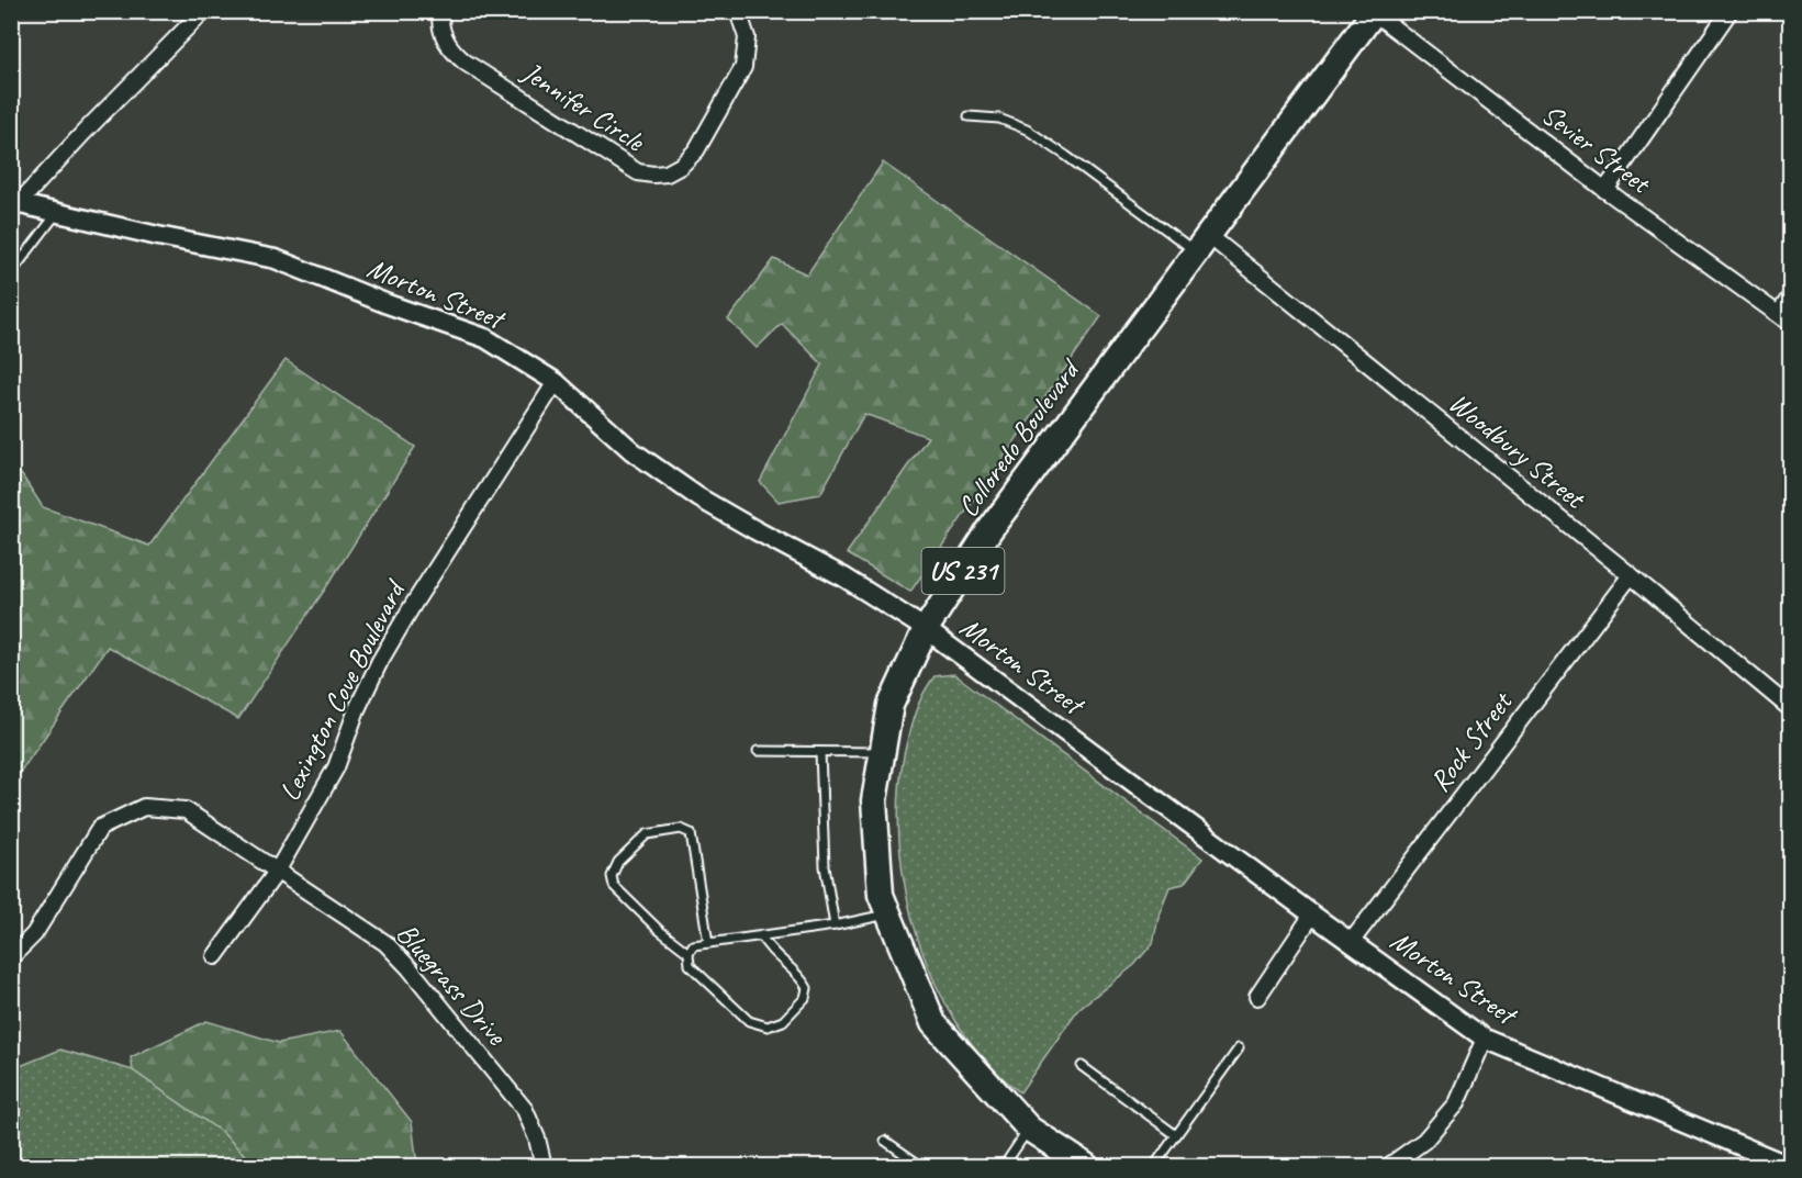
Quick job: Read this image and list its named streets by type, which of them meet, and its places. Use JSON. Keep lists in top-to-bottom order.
{
  "streets": {
    "highway": ["Colloredo Boulevard", "US 231"],
    "street": [
      "Jennifer Circle",
      "Sevier Street",
      "Morton Street",
      "Woodbury Street",
      "Lexington Cove Boulevard",
      "Rock Street",
      "Bluegrass Drive"
    ]
  },
  "crossings": [
    ["Sevier Street", "Colloredo Boulevard"],
    ["Morton Street", "Colloredo Boulevard"],
    ["Morton Street", "Lexington Cove Boulevard"],
    ["Morton Street", "Rock Street"],
    ["Colloredo Boulevard", "Woodbury Street"],
    ["Woodbury Street", "Rock Street"],
    ["Lexington Cove Boulevard", "Bluegrass Drive"]
  ]
}
